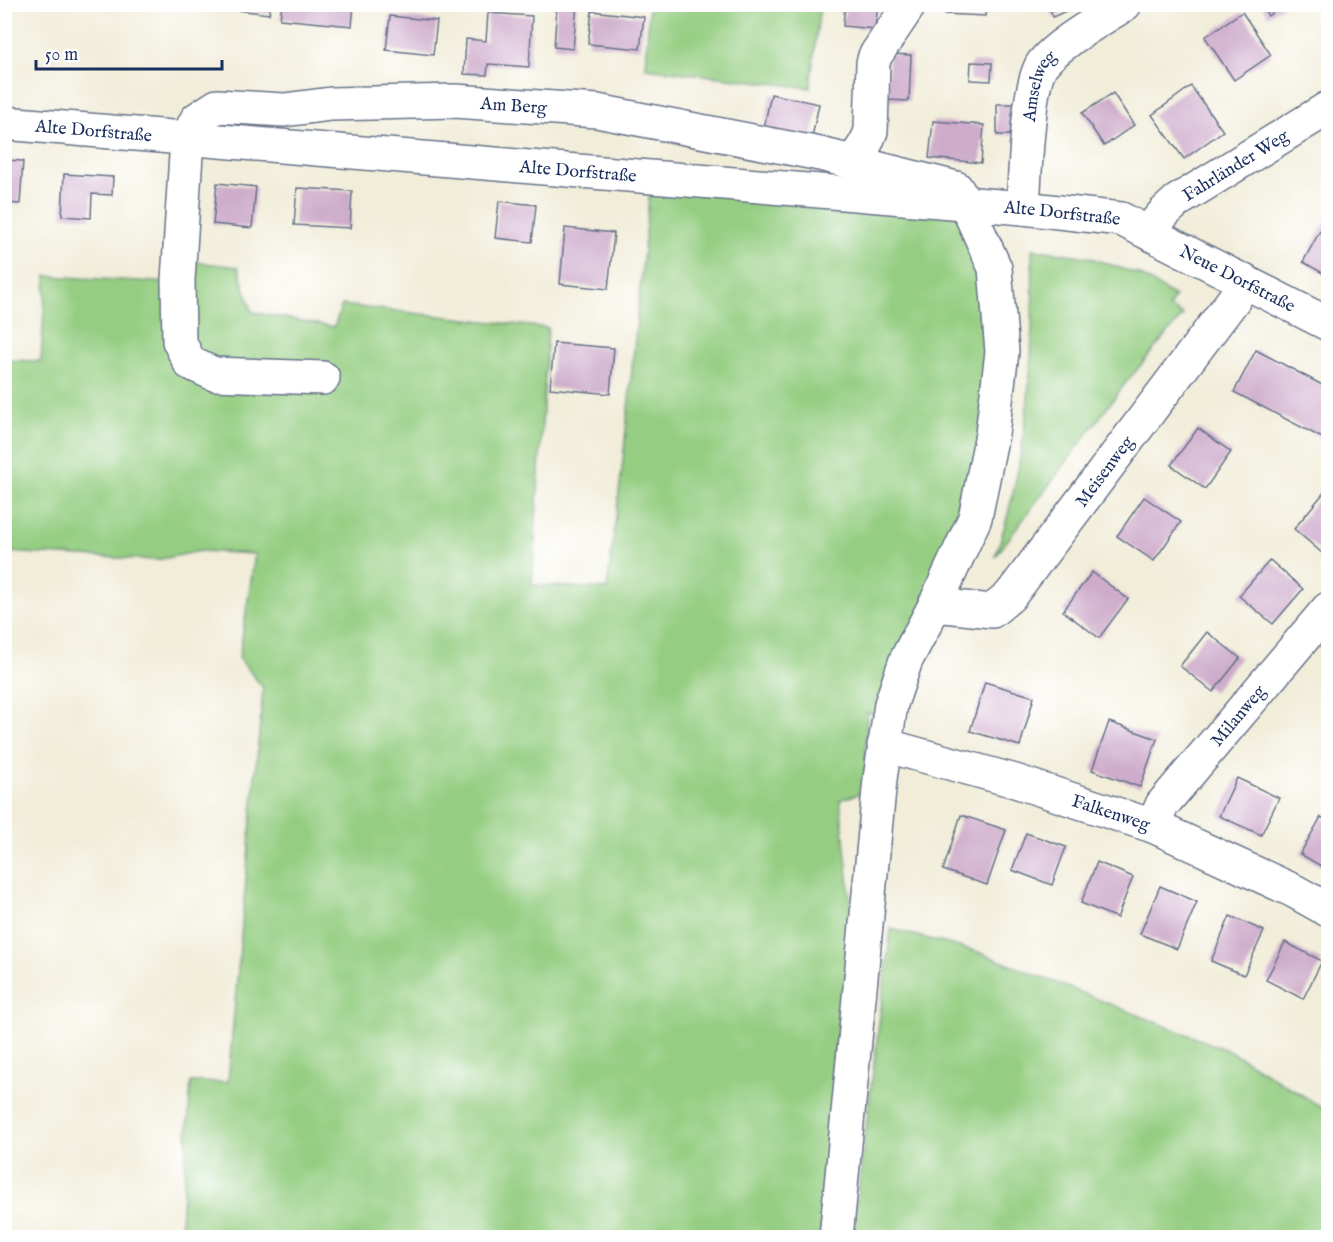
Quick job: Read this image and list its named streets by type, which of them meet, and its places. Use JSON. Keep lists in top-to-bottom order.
{
  "streets": {
    "street": [
      "Amselweg",
      "Am Berg",
      "Alte Dorfstraße",
      "Fahrländer Weg",
      "Neue Dorfstraße",
      "Meisenweg",
      "Milanweg",
      "Falkenweg"
    ]
  },
  "crossings": [
    ["Amselweg", "Alte Dorfstraße"],
    ["Am Berg", "Alte Dorfstraße"],
    ["Alte Dorfstraße", "Fahrländer Weg"],
    ["Alte Dorfstraße", "Neue Dorfstraße"],
    ["Fahrländer Weg", "Neue Dorfstraße"],
    ["Neue Dorfstraße", "Meisenweg"],
    ["Milanweg", "Falkenweg"]
  ],
  "scale_bar": "50 m"
}
